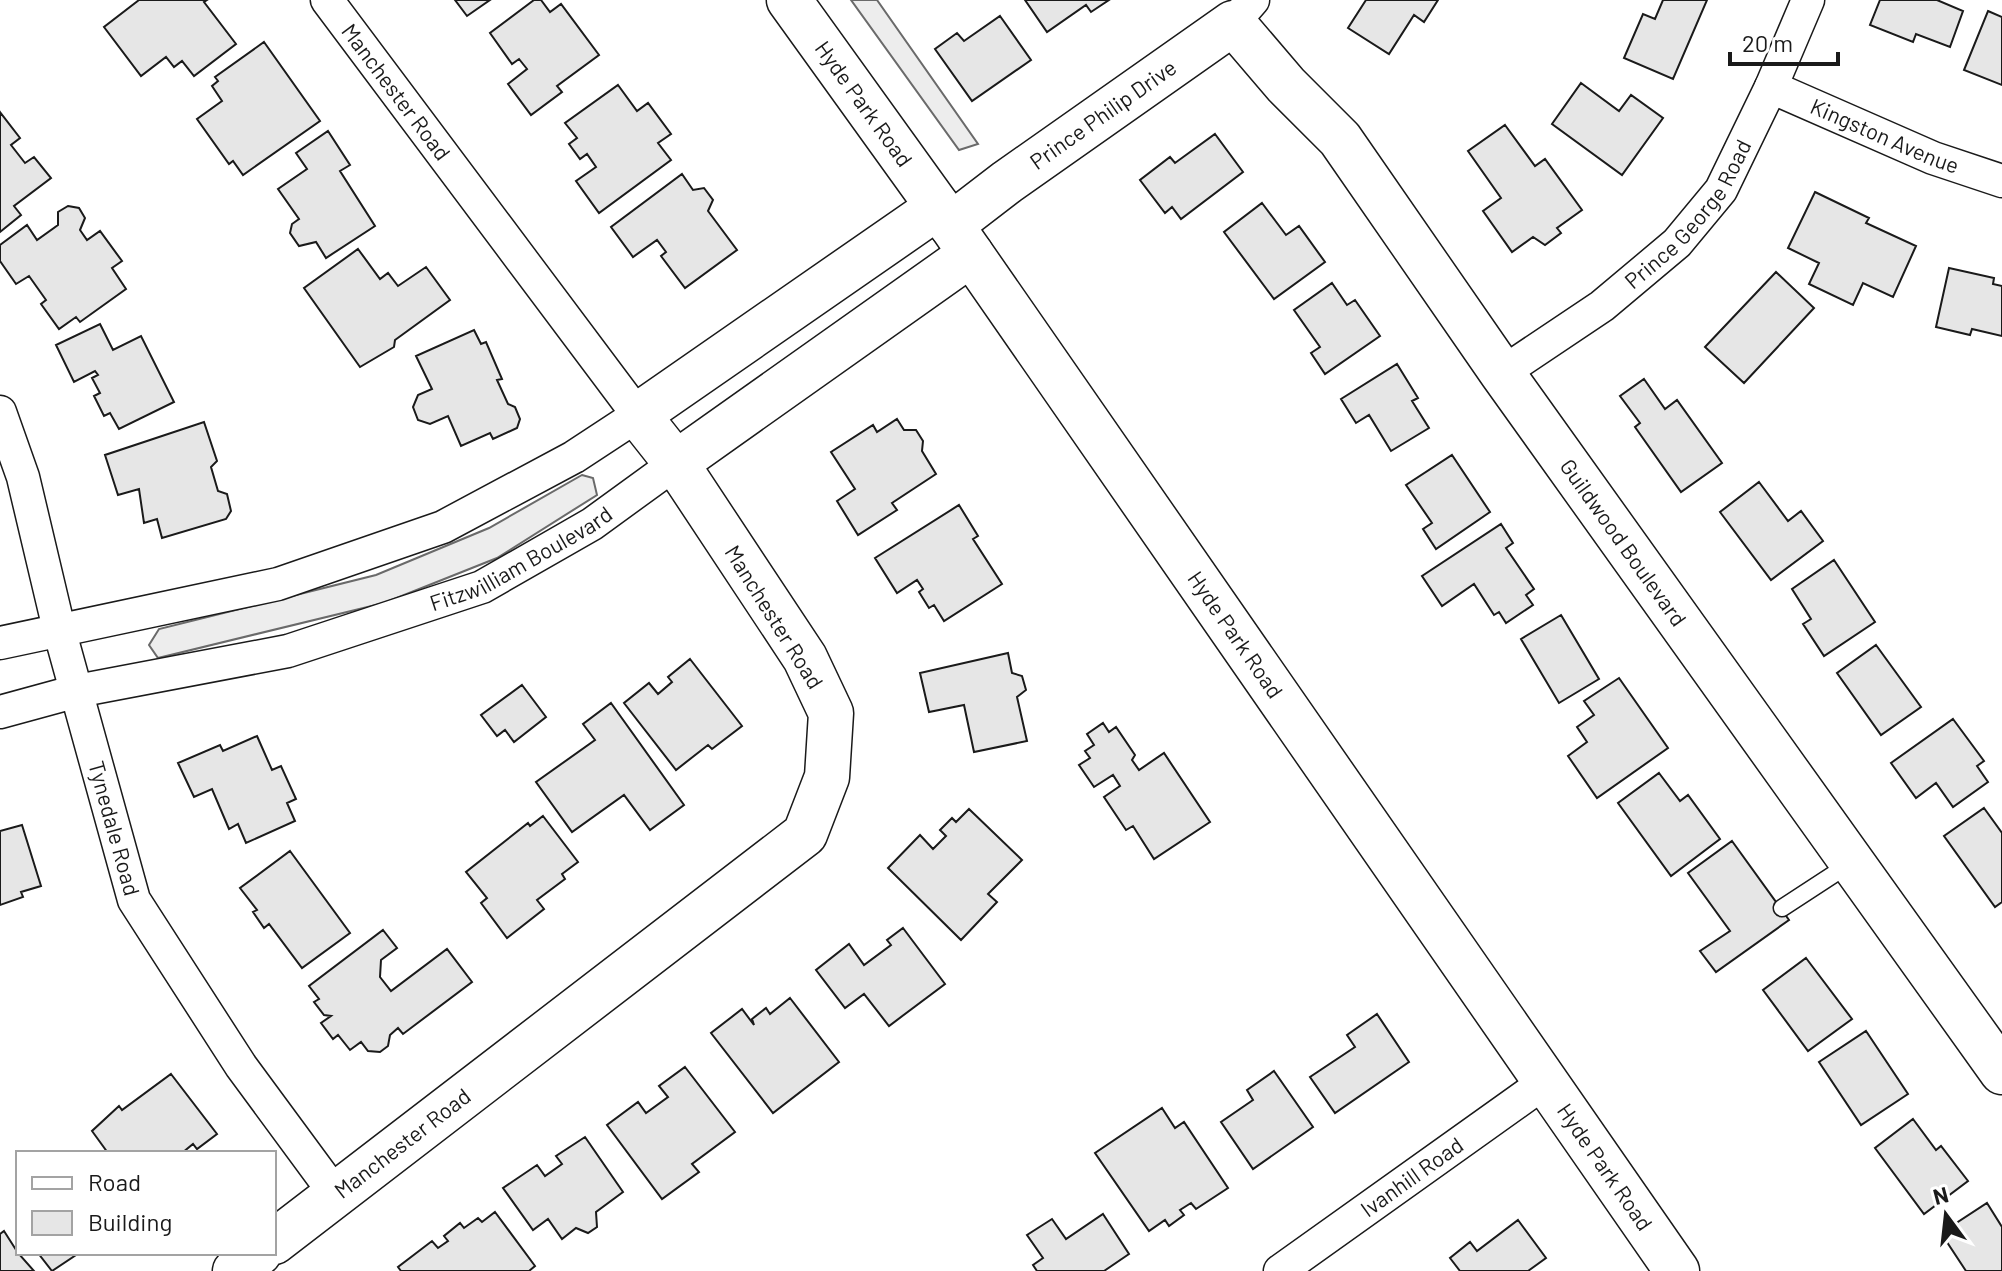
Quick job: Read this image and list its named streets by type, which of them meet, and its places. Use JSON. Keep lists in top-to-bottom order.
{
  "streets": {
    "street": [
      "Manchester Road",
      "Hyde Park Road",
      "Prince Philip Drive",
      "Kingston Avenue",
      "Prince George Road",
      "Guildwood Boulevard",
      "Fitzwilliam Boulevard",
      "Tynedale Road",
      "Ivanhill Road"
    ]
  },
  "crossings": [
    ["Manchester Road", "Fitzwilliam Boulevard"],
    ["Manchester Road", "Tynedale Road"],
    ["Hyde Park Road", "Prince Philip Drive"],
    ["Hyde Park Road", "Fitzwilliam Boulevard"],
    ["Hyde Park Road", "Ivanhill Road"],
    ["Prince Philip Drive", "Guildwood Boulevard"],
    ["Prince Philip Drive", "Fitzwilliam Boulevard"],
    ["Kingston Avenue", "Prince George Road"],
    ["Prince George Road", "Guildwood Boulevard"],
    ["Fitzwilliam Boulevard", "Tynedale Road"]
  ],
  "legend": ["Road", "Building"],
  "scale_bar": "20 m",
  "north": "top"
}
